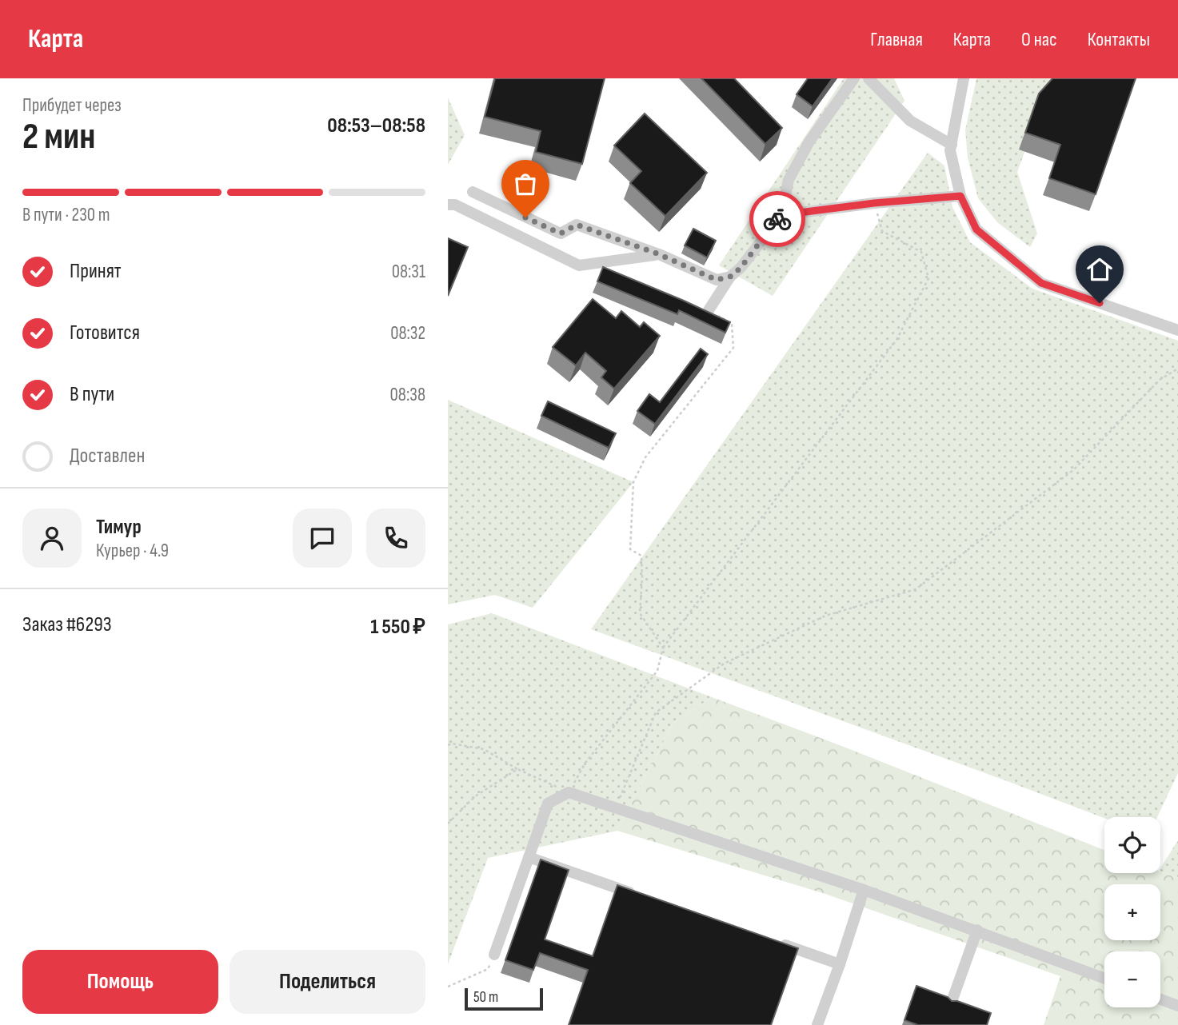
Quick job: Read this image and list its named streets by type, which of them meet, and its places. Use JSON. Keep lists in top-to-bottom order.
{
  "scale_bar": "50 m",
  "page": {
    "header": "Карта",
    "nav": [
      "Главная",
      "Карта",
      "О нас",
      "Контакты"
    ],
    "heading": ["2 мин", "Прибудет через", "08:53–08:58"],
    "panel": [
      "Тимур",
      "Курьер · 4.9",
      "Заказ #6293",
      "1 550 ₽"
    ],
    "bar": "В пути · 230 m",
    "list": [
      ["Принят", "08:31"],
      ["Готовится", "08:32"],
      ["В пути", "08:38"],
      "Доставлен"
    ],
    "map_buttons": ["+", "−"],
    "buttons": ["Помощь", "Поделиться"],
    "scale": "50 m"
  }
}
